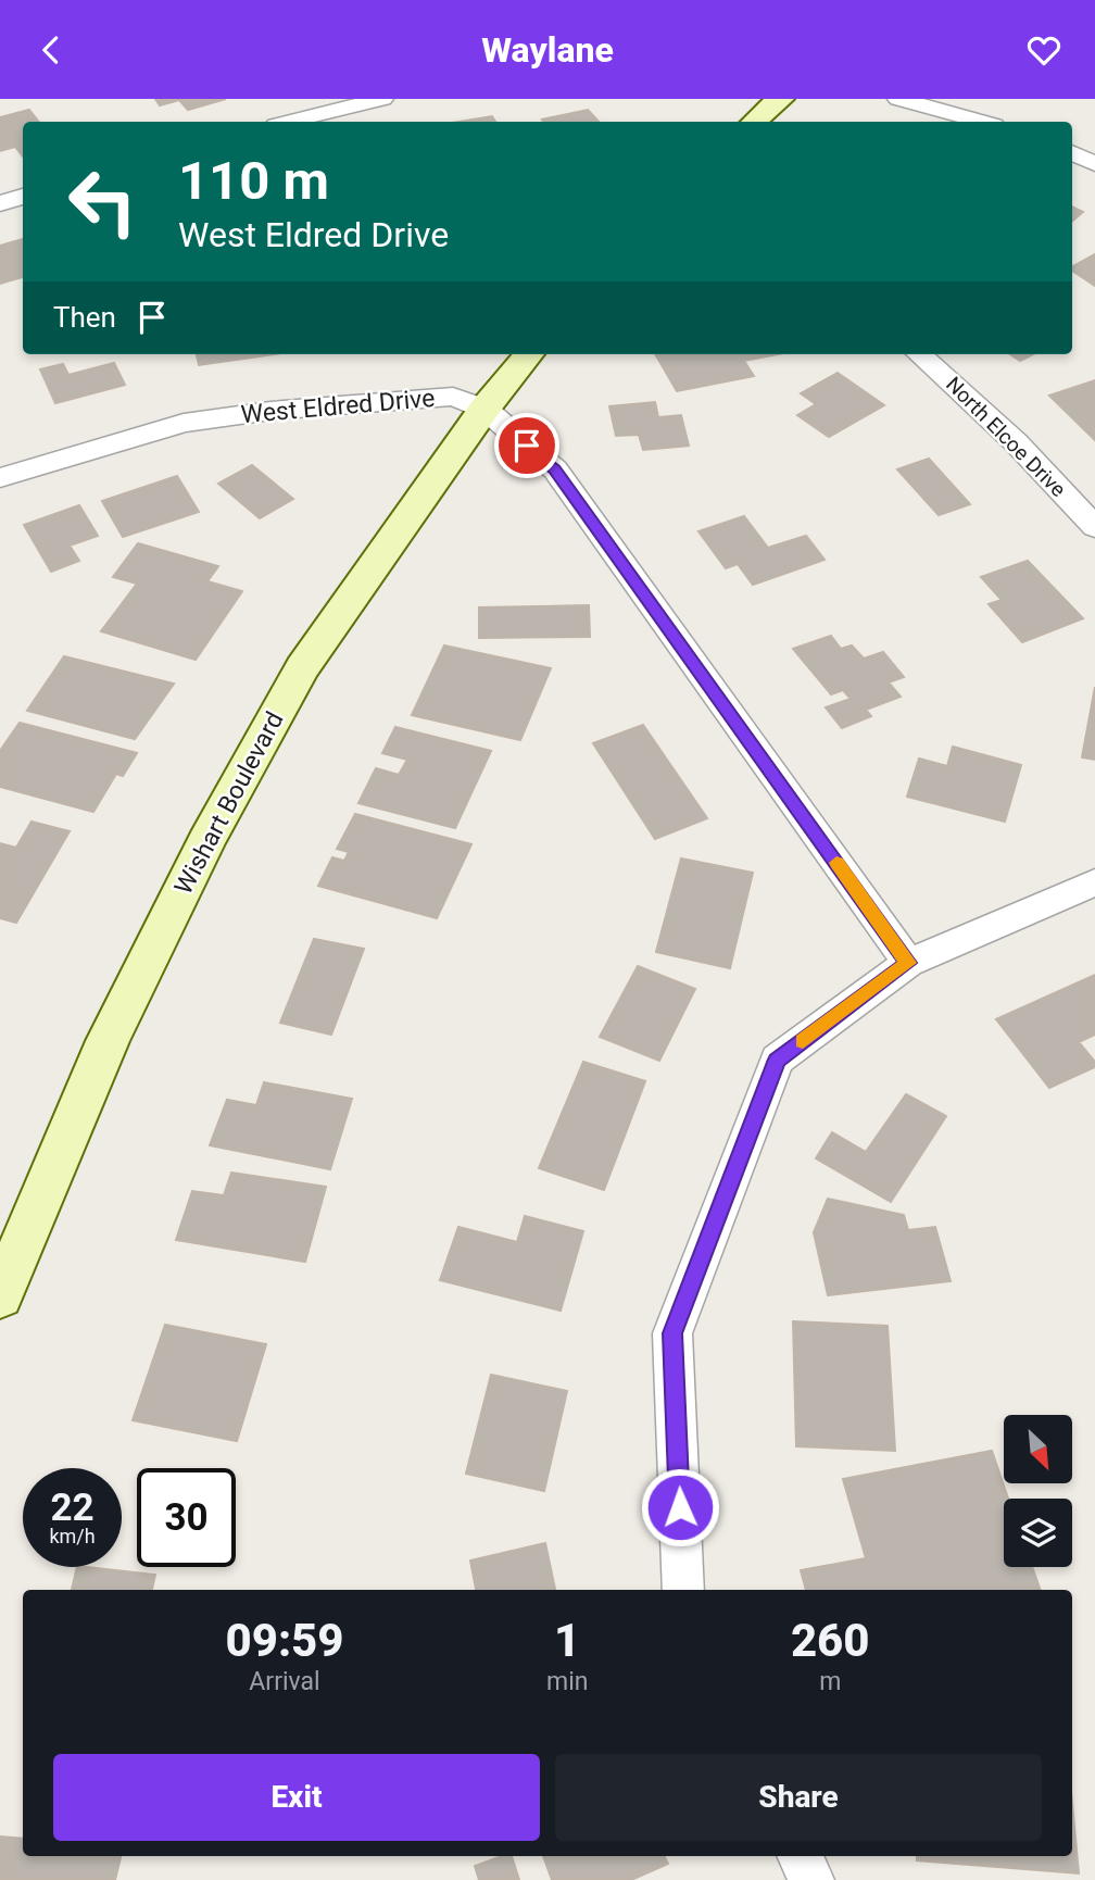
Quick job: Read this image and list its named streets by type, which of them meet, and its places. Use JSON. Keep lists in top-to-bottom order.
{
  "streets": {
    "street": ["West Eldred Drive", "North Elcoe Drive", "Wishart Boulevard"]
  },
  "crossings": [
    ["West Eldred Drive", "Wishart Boulevard"]
  ],
  "north": "bottom right",
  "page": {
    "header": "Waylane",
    "turn": ["110 m", "West Eldred Drive"],
    "then": "Then",
    "speed": "22 km/h",
    "limit": "30",
    "eta": [
      "09:59",
      "Arrival",
      "1",
      "min",
      "260",
      "m"
    ],
    "buttons": ["Exit", "Share"]
  }
}
